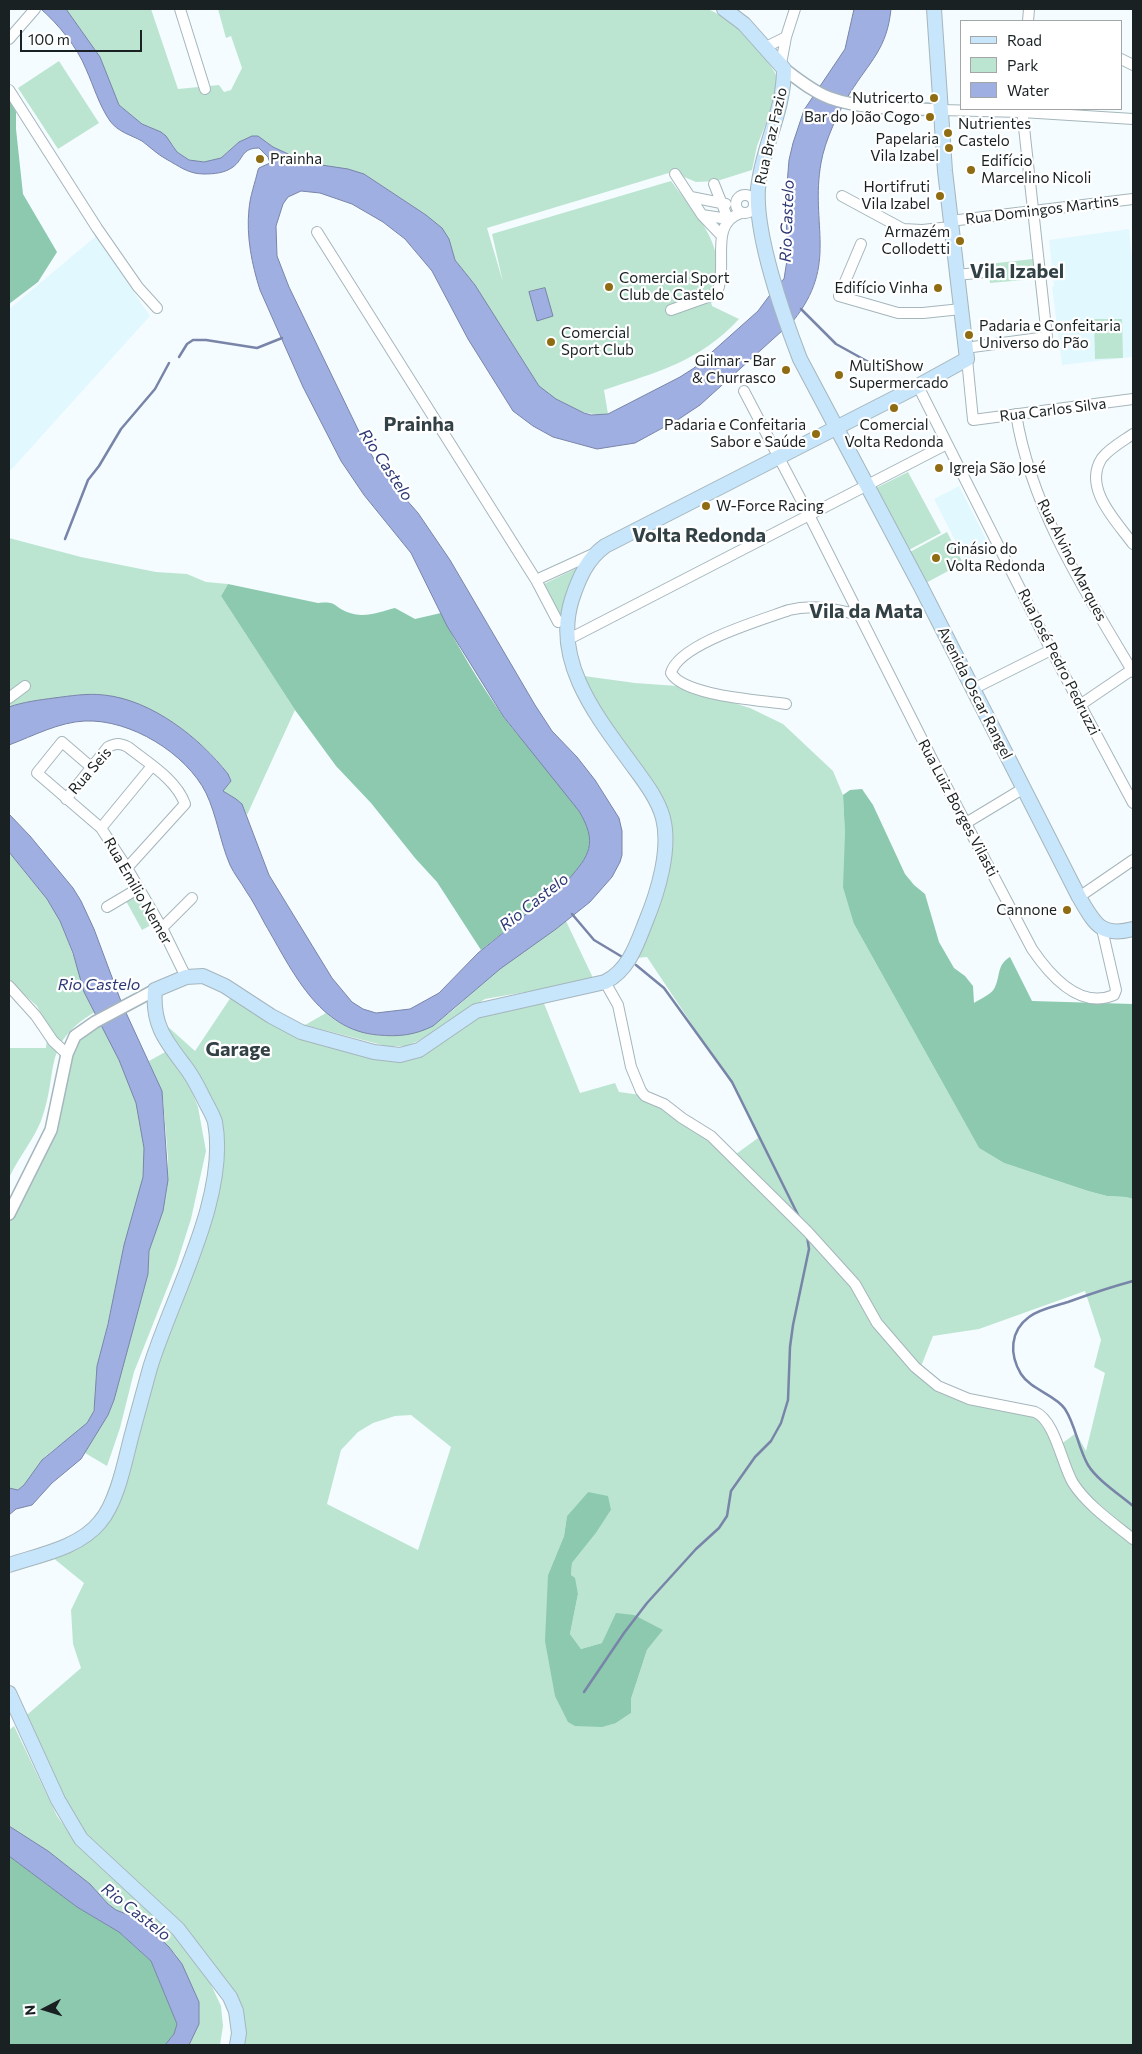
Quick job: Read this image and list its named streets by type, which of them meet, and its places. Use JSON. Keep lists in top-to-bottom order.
{
  "streets": {
    "main road": ["Rua Braz Fazio", "Avenida Oscar Rangel"],
    "street": [
      "Rua Domingos Martins",
      "Rua Carlos Silva",
      "Rua Alvino Marques",
      "Rua José Pedro Pedruzzi",
      "Rua Seis",
      "Rua Luiz Borges Vilasti",
      "Rua Emilio Nemer"
    ]
  },
  "crossings": [
    ["Rua Braz Fazio", "Avenida Oscar Rangel"],
    ["Rua Carlos Silva", "Rua Alvino Marques"],
    ["Avenida Oscar Rangel", "Rua Luiz Borges Vilasti"],
    ["Rua Seis", "Rua Emilio Nemer"]
  ],
  "districts": [
    "Vila Izabel",
    "Prainha",
    "Volta Redonda",
    "Vila da Mata",
    "Garage"
  ],
  "water": ["Rio Castelo"],
  "places": [
    "Nutricerto",
    "Bar do João Cogo",
    "Nutrientes Castelo",
    "Papelaria Vila Izabel",
    "Prainha",
    "Edifício Marcelino Nicoli",
    "Hortifruti Vila Izabel",
    "Armazém Collodetti",
    "Comercial Sport Club de Castelo",
    "Edifício Vinha",
    "Padaria e Confeitaria Universo do Pão",
    "Comercial Sport Club",
    "Gilmar - Bar & Churrasco",
    "MultiShow Supermercado",
    "Comercial Volta Redonda",
    "Padaria e Confeitaria Sabor e Saúde",
    "Igreja São José",
    "W-Force Racing",
    "Ginásio do Volta Redonda",
    "Cannone"
  ],
  "legend": ["Road", "Park", "Water"],
  "scale_bar": "100 m",
  "north": "left"
}
